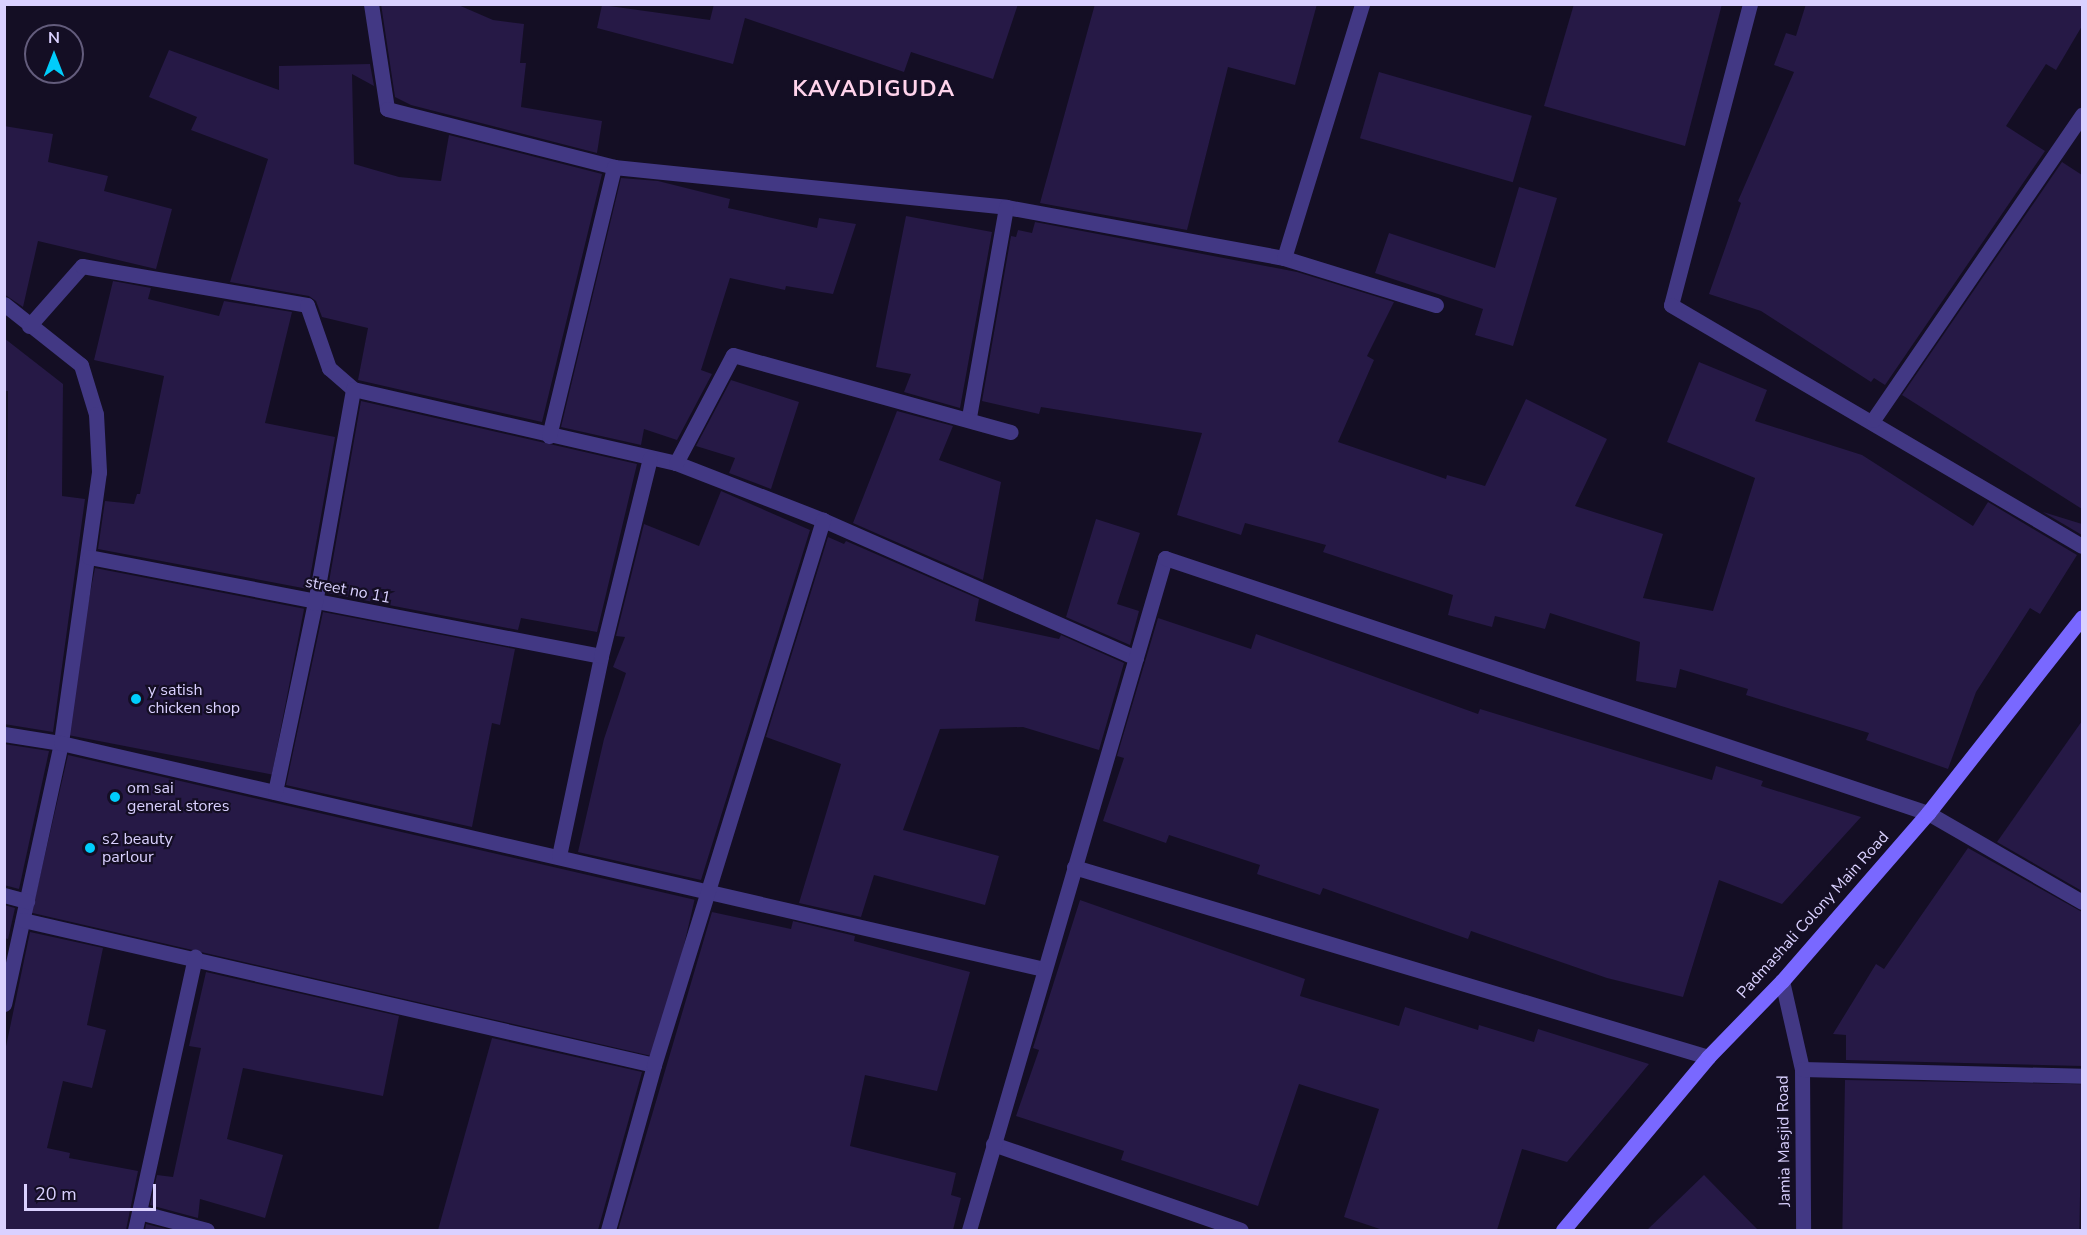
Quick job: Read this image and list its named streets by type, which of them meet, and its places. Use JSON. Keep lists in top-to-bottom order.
{
  "streets": {
    "street": ["street no 11", "Padmashali Colony Main Road", "Jamia Masjid Road"]
  },
  "crossings": [
    ["Padmashali Colony Main Road", "Jamia Masjid Road"]
  ],
  "districts": ["KAVADIGUDA"],
  "places": ["y satish chicken shop", "om sai general stores", "s2 beauty parlour"],
  "scale_bar": "20 m",
  "north": "top"
}
